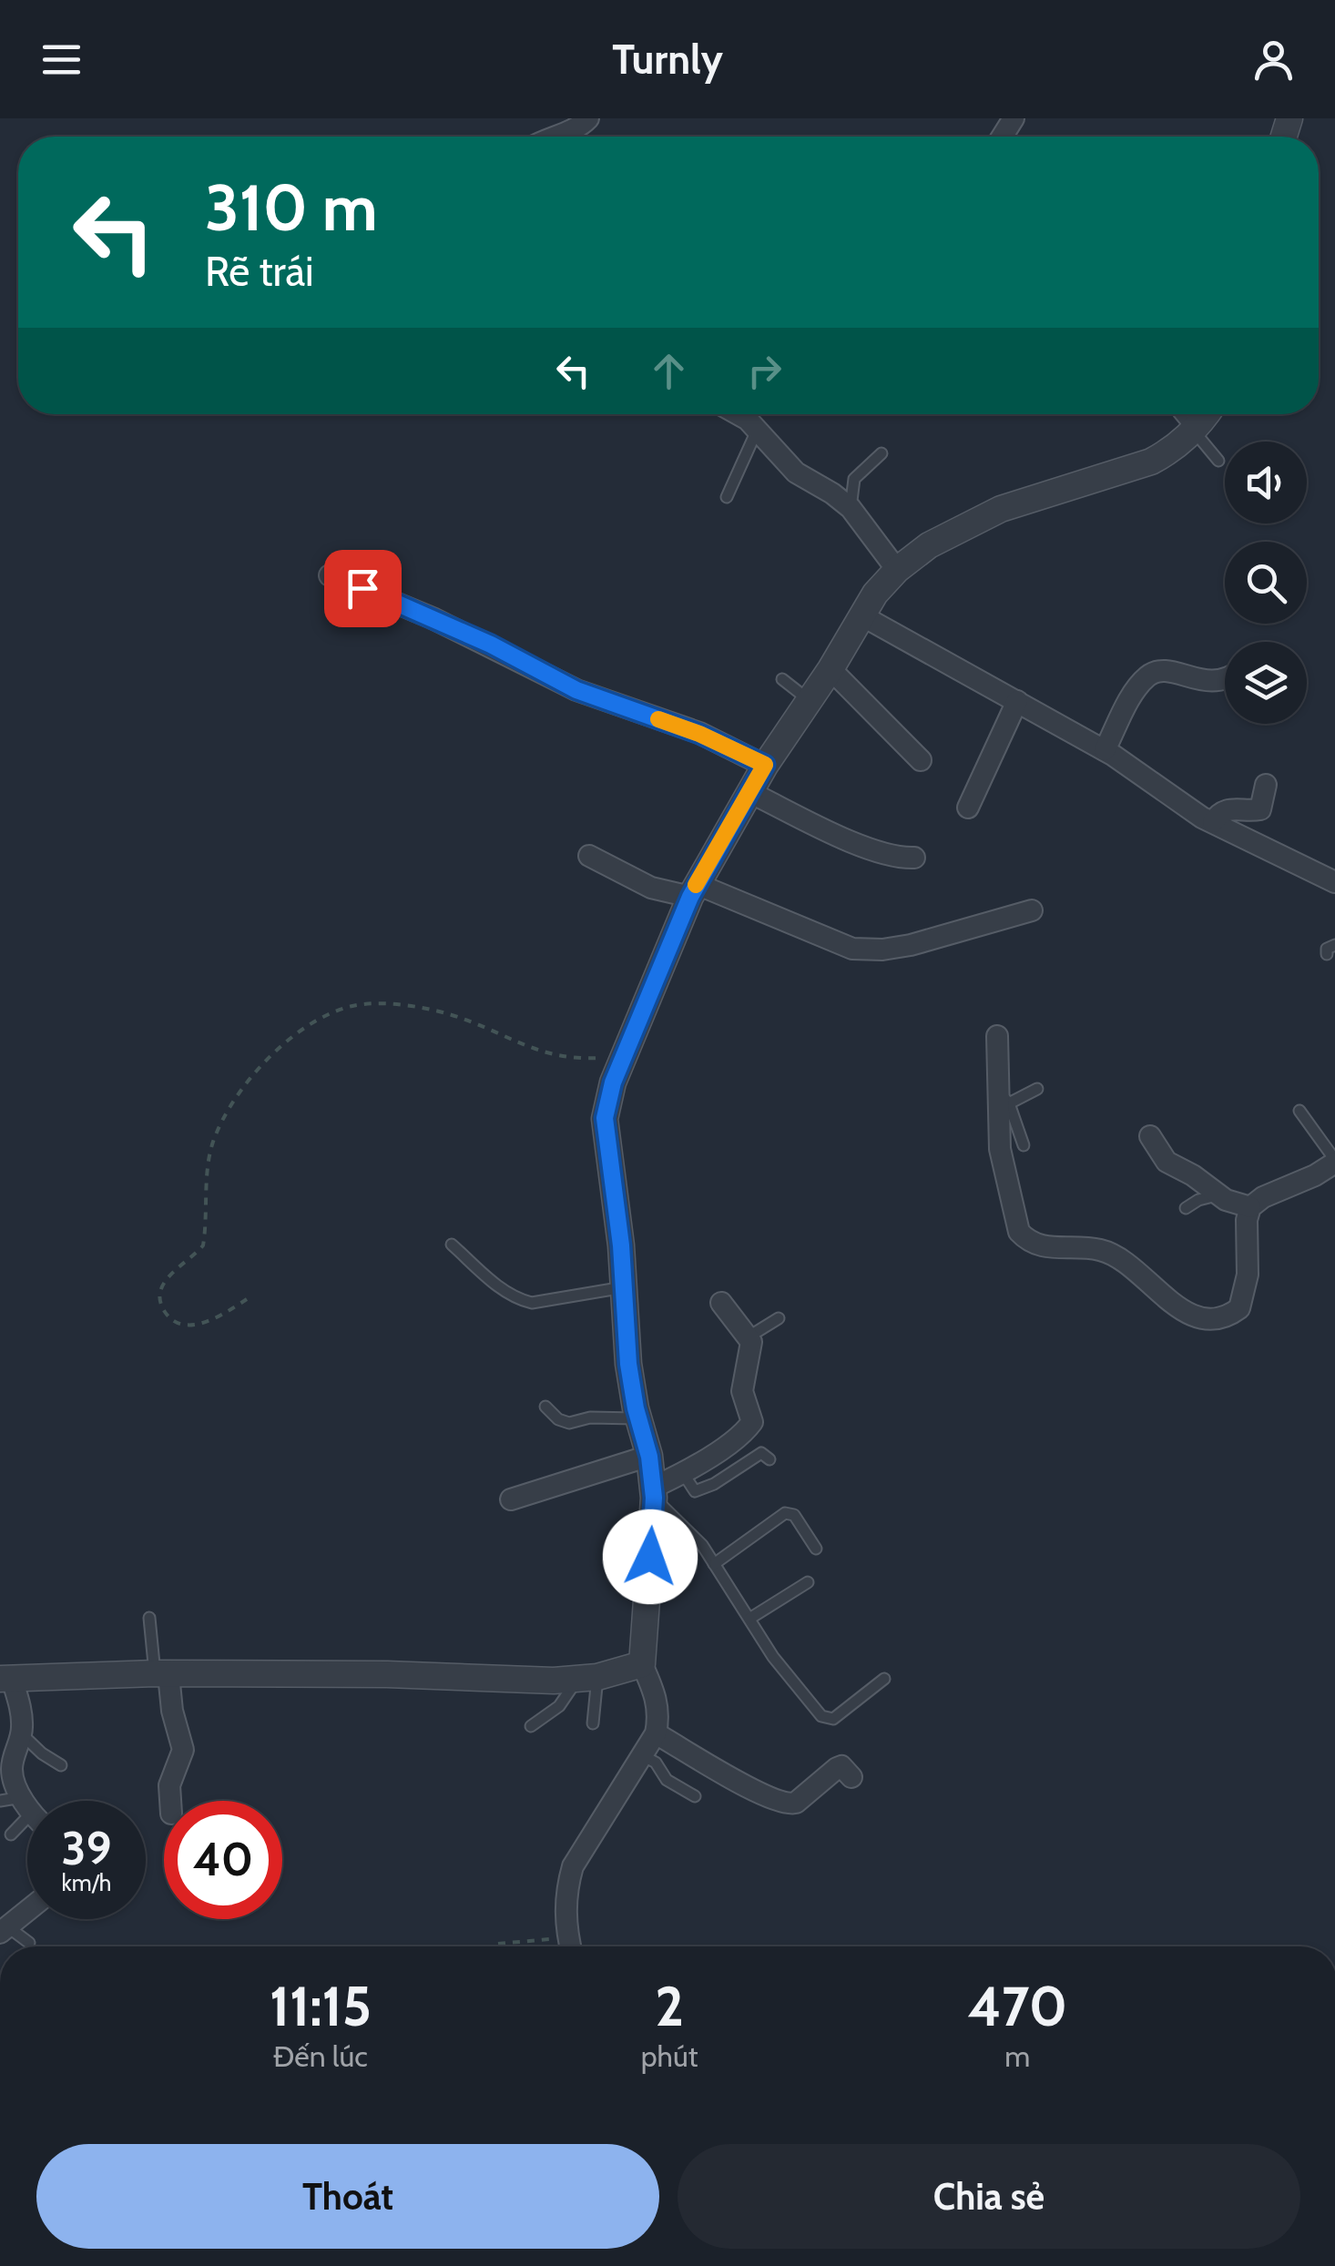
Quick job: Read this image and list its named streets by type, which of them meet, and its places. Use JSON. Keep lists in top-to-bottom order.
{
  "page": {
    "header": "Turnly",
    "turn": ["310 m", "Rẽ trái"],
    "speed": "39 km/h",
    "limit": "40",
    "eta": [
      "11:15",
      "Đến lúc",
      "2",
      "phút",
      "470",
      "m"
    ],
    "buttons": ["Thoát", "Chia sẻ"]
  }
}
